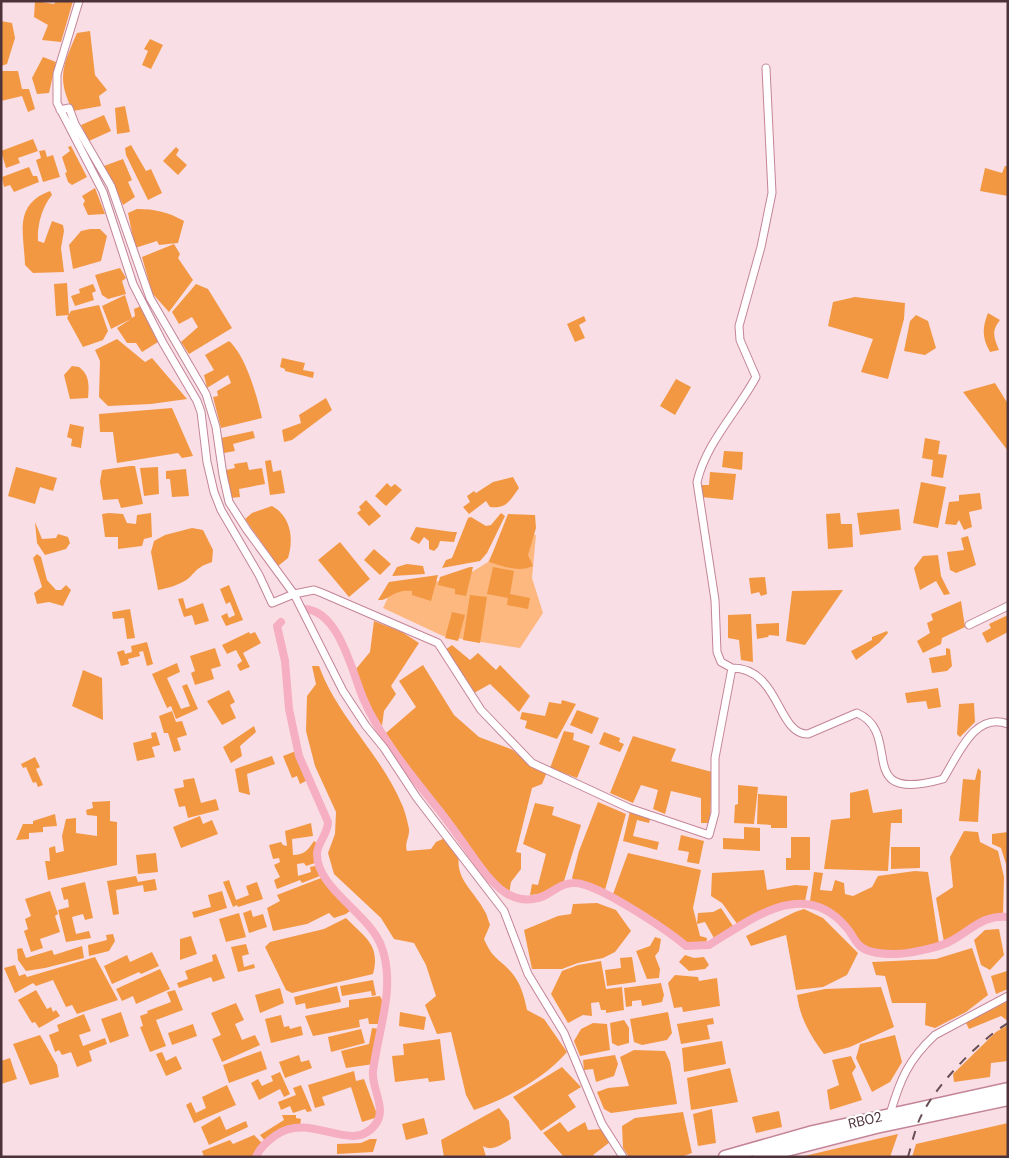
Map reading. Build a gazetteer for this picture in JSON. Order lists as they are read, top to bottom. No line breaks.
{"streets":{"highway":["RB02"]}}
